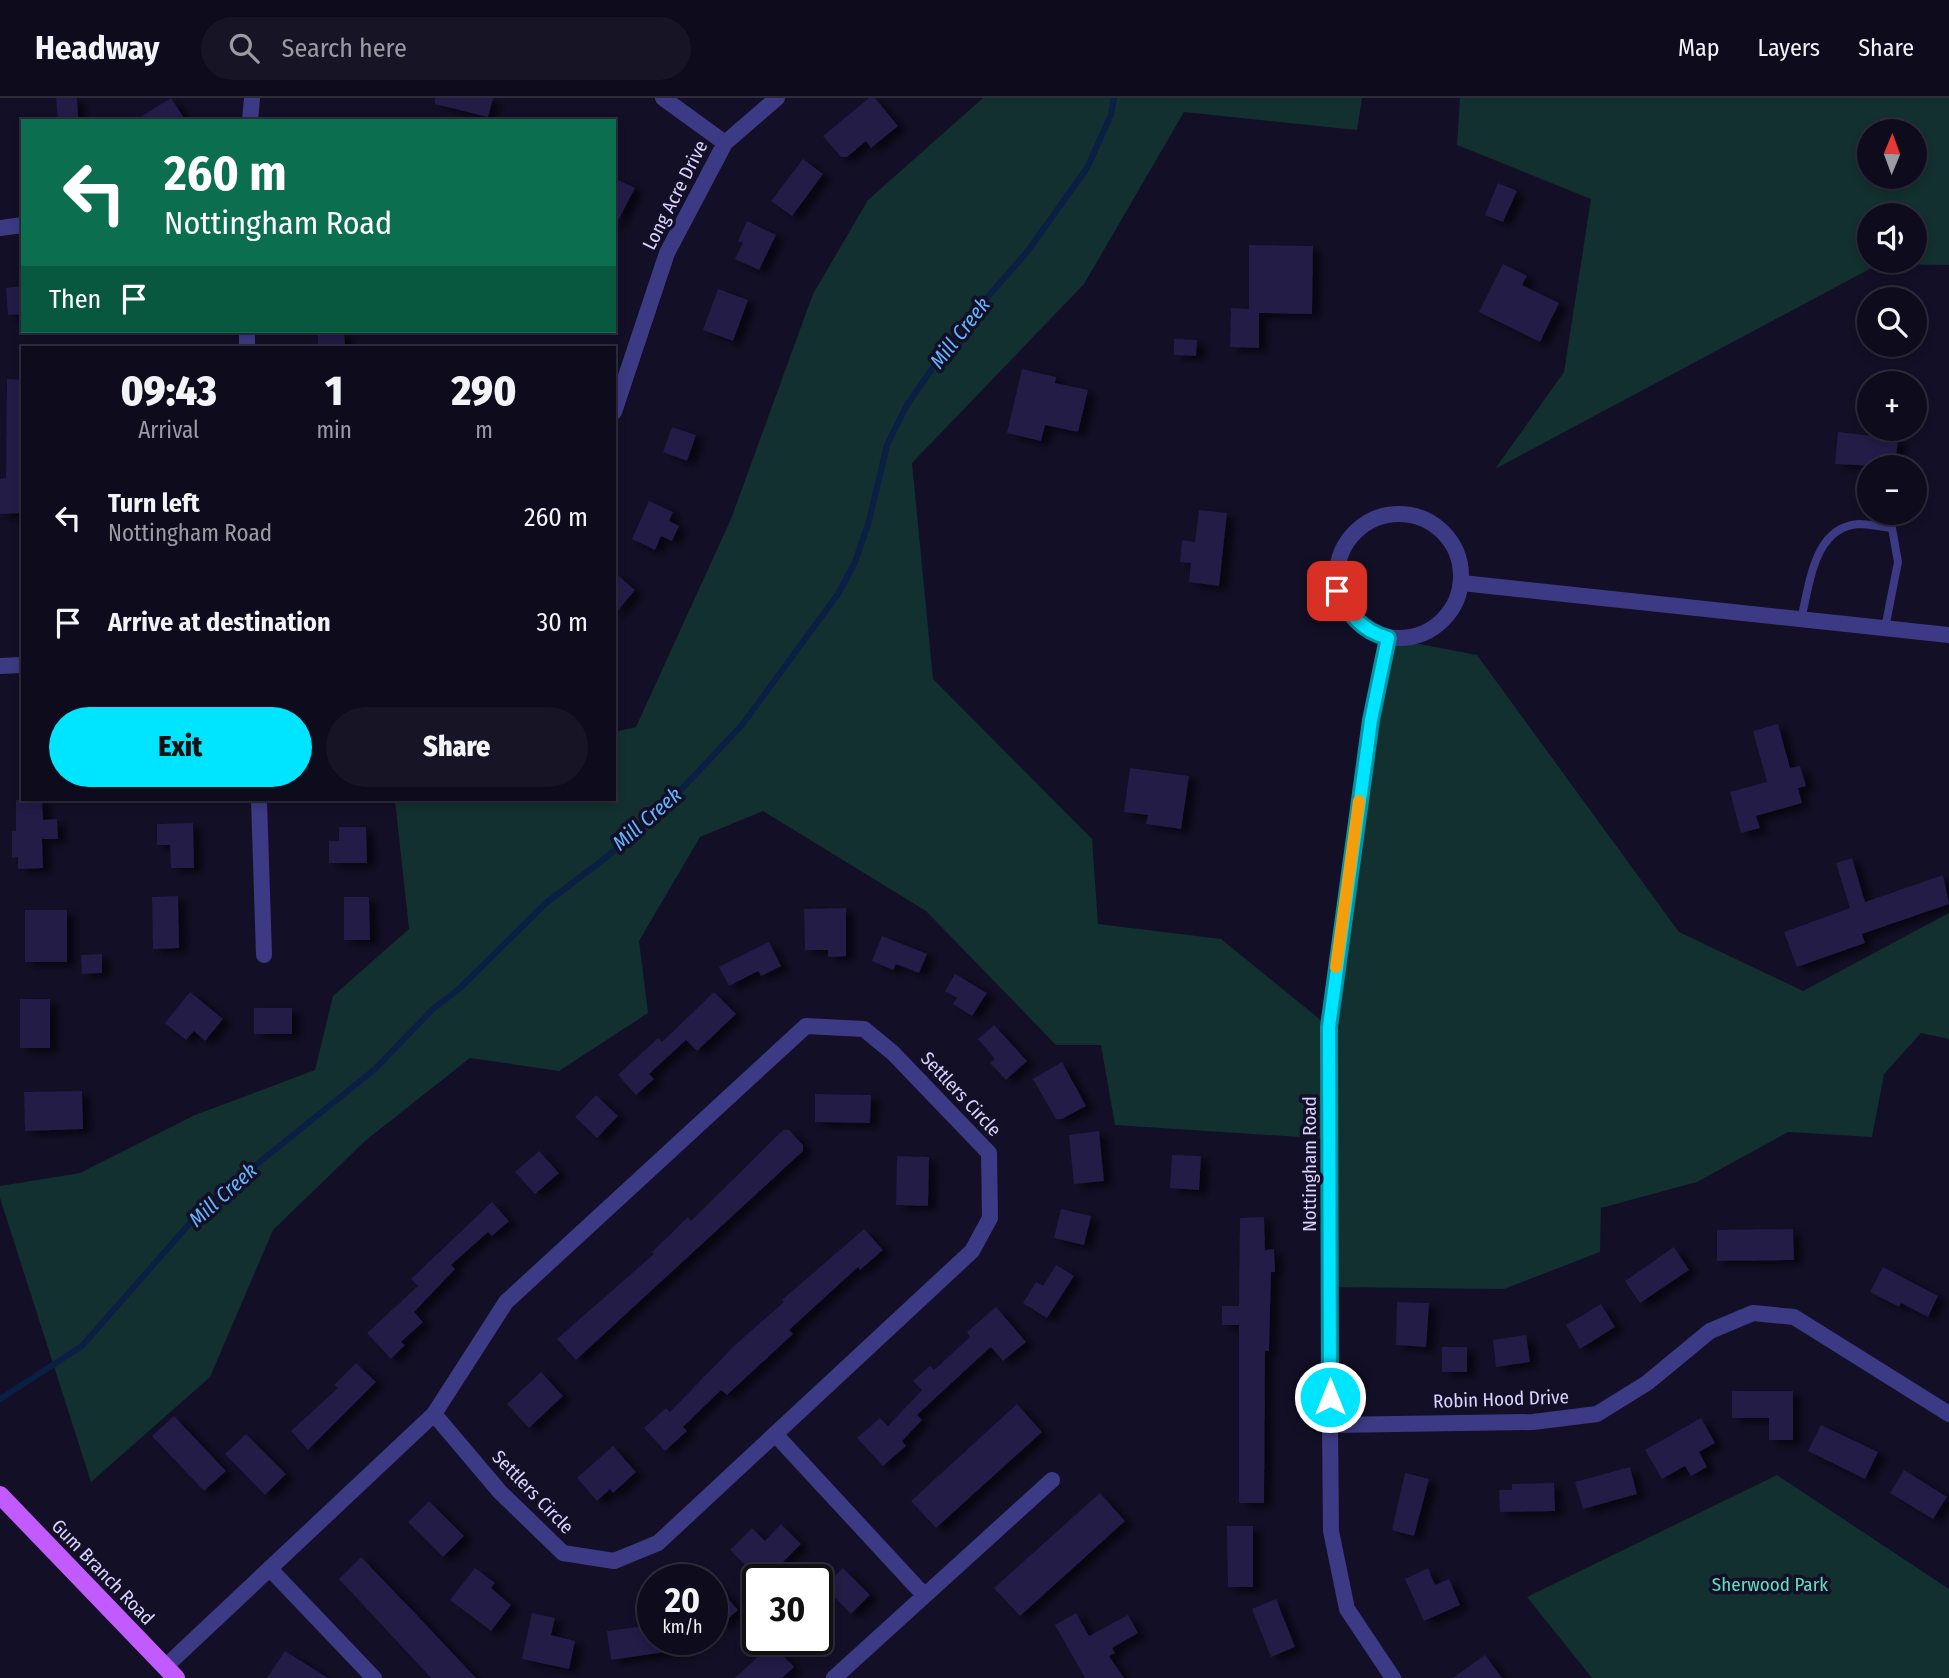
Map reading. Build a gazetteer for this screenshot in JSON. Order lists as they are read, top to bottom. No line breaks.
{"streets":{"main road":["Gum Branch Road"],"street":["Long Acre Drive","Settlers Circle","Nottingham Road","Robin Hood Drive"]},"crossings":[["Settlers Circle","Gum Branch Road"],["Nottingham Road","Robin Hood Drive"]],"water":["Mill Creek"],"parks":["Sherwood Park"],"north":"top","page":{"header":"Headway","search":"Search here","nav":["Map","Layers","Share"],"map_buttons":["+","−"],"turn":["260 m","Nottingham Road"],"then":"Then","eta":["09:43","Arrival","1","min","290","m"],"list":[{"name":"Turn left","note":"Nottingham Road","value":"260 m"},{"name":"Arrive at destination","value":"30 m"}],"buttons":["Exit","Share"],"speed":"20 km/h","limit":"30"}}
